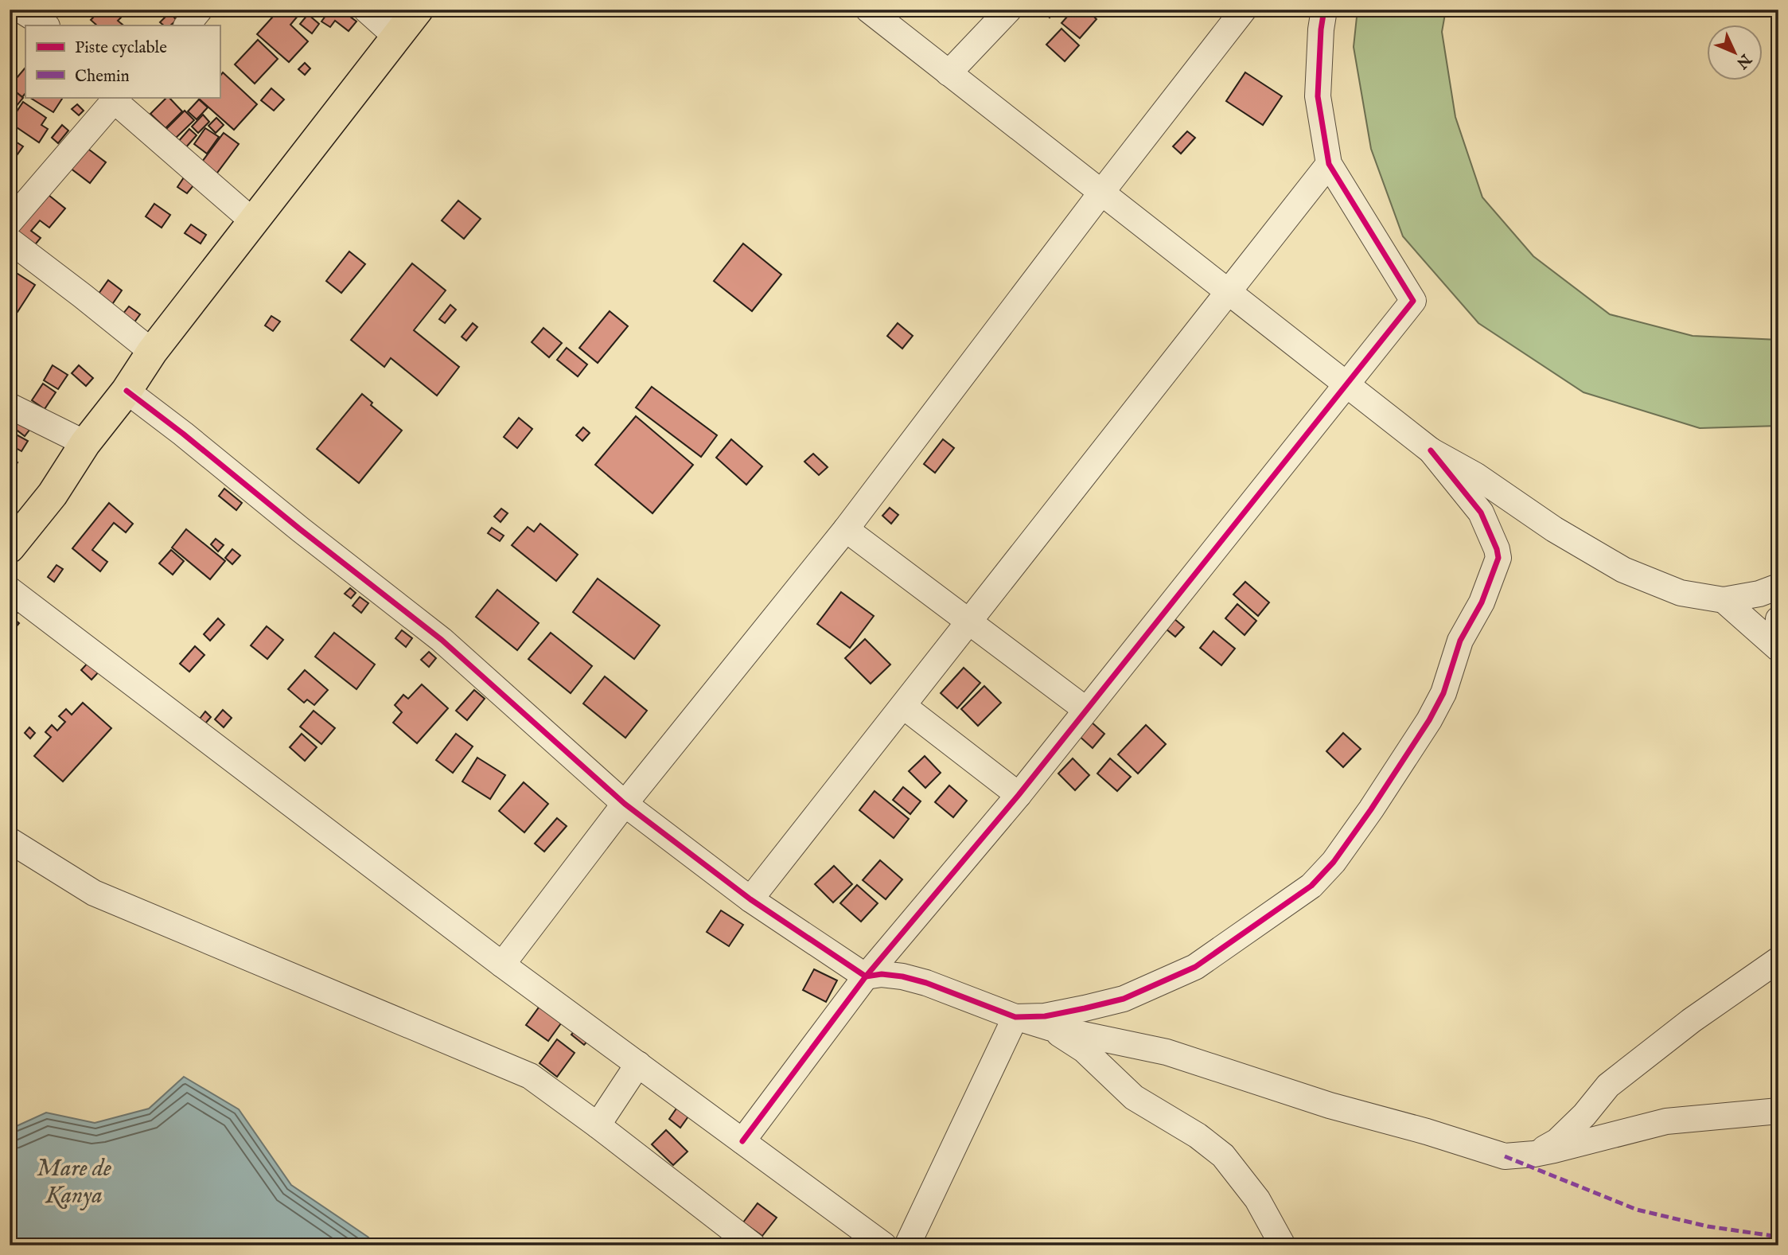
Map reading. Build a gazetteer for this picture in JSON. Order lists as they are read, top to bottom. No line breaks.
{"water":["Mare de Kanya"],"legend":["Piste cyclable","Chemin"],"north":"bottom right"}
